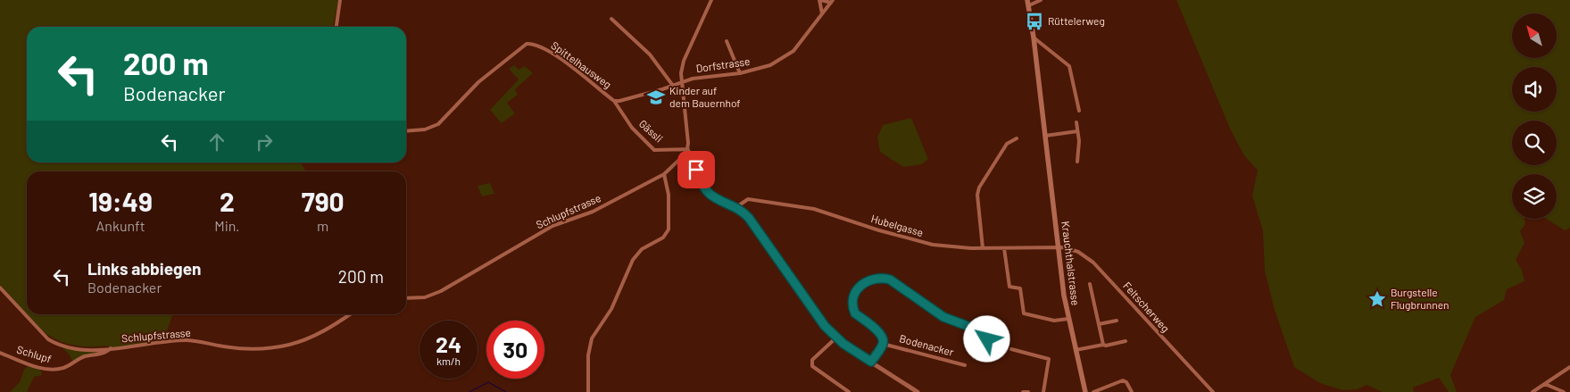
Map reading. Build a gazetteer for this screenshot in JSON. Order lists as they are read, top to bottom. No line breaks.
{"streets":{"main road":["Krauchthalstrasse"],"street":["Spittelhausweg","Dorfstrasse","Gässli","Schlupfstrasse","Hubelgasse","Feltscherweg","Bodenacker","Schlupf"]},"crossings":[["Spittelhausweg","Dorfstrasse"],["Spittelhausweg","Gässli"],["Gässli","Schlupfstrasse"],["Schlupfstrasse","Schlupf"],["Hubelgasse","Krauchthalstrasse"],["Hubelgasse","Feltscherweg"],["Krauchthalstrasse","Feltscherweg"]],"places":{"bus stop":["Rüttelerweg"],"school or university":["Kinder auf dem Bauernhof"],"place":["Burgstelle Flugbrunnen"]},"north":"top left","page":{"turn":["200 m","Bodenacker"],"eta":["19:49","Ankunft","2","Min.","790","m"],"list":[{"name":"Links abbiegen","note":"Bodenacker","value":"200 m"}],"speed":"24 km/h","limit":"30"}}
